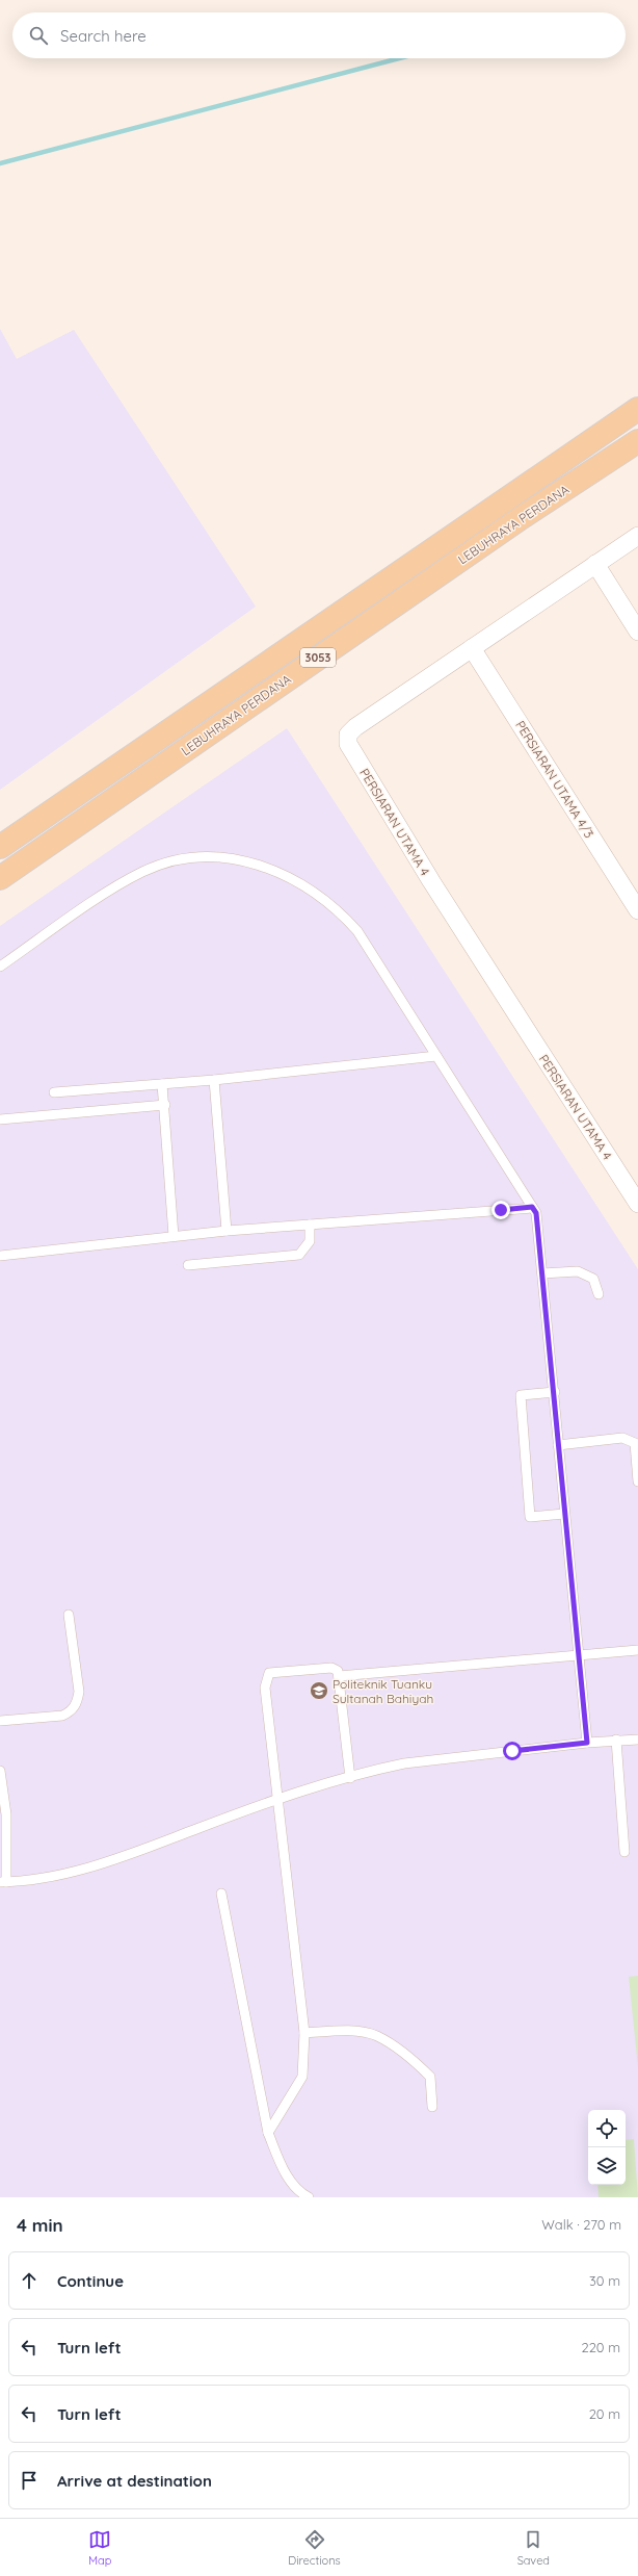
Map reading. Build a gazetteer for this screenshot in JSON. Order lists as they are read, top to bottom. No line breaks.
{"streets":{"main road":["LEBUHRAYA PERDANA","3053"],"street":["PERSIARAN UTAMA 4/3","PERSIARAN UTAMA 4"]},"crossings":[["PERSIARAN UTAMA 4/3","PERSIARAN UTAMA 4"]],"places":{"school or university":["Politeknik Tuanku Sultanah Bahiyah"]},"page":{"search":"Search here","heading":["4 min","Walk · 270 m"],"list":[["Continue","30 m"],["Turn left","220 m"],["Turn left","20 m"],"Arrive at destination"],"nav":["Map","Directions","Saved"]}}
